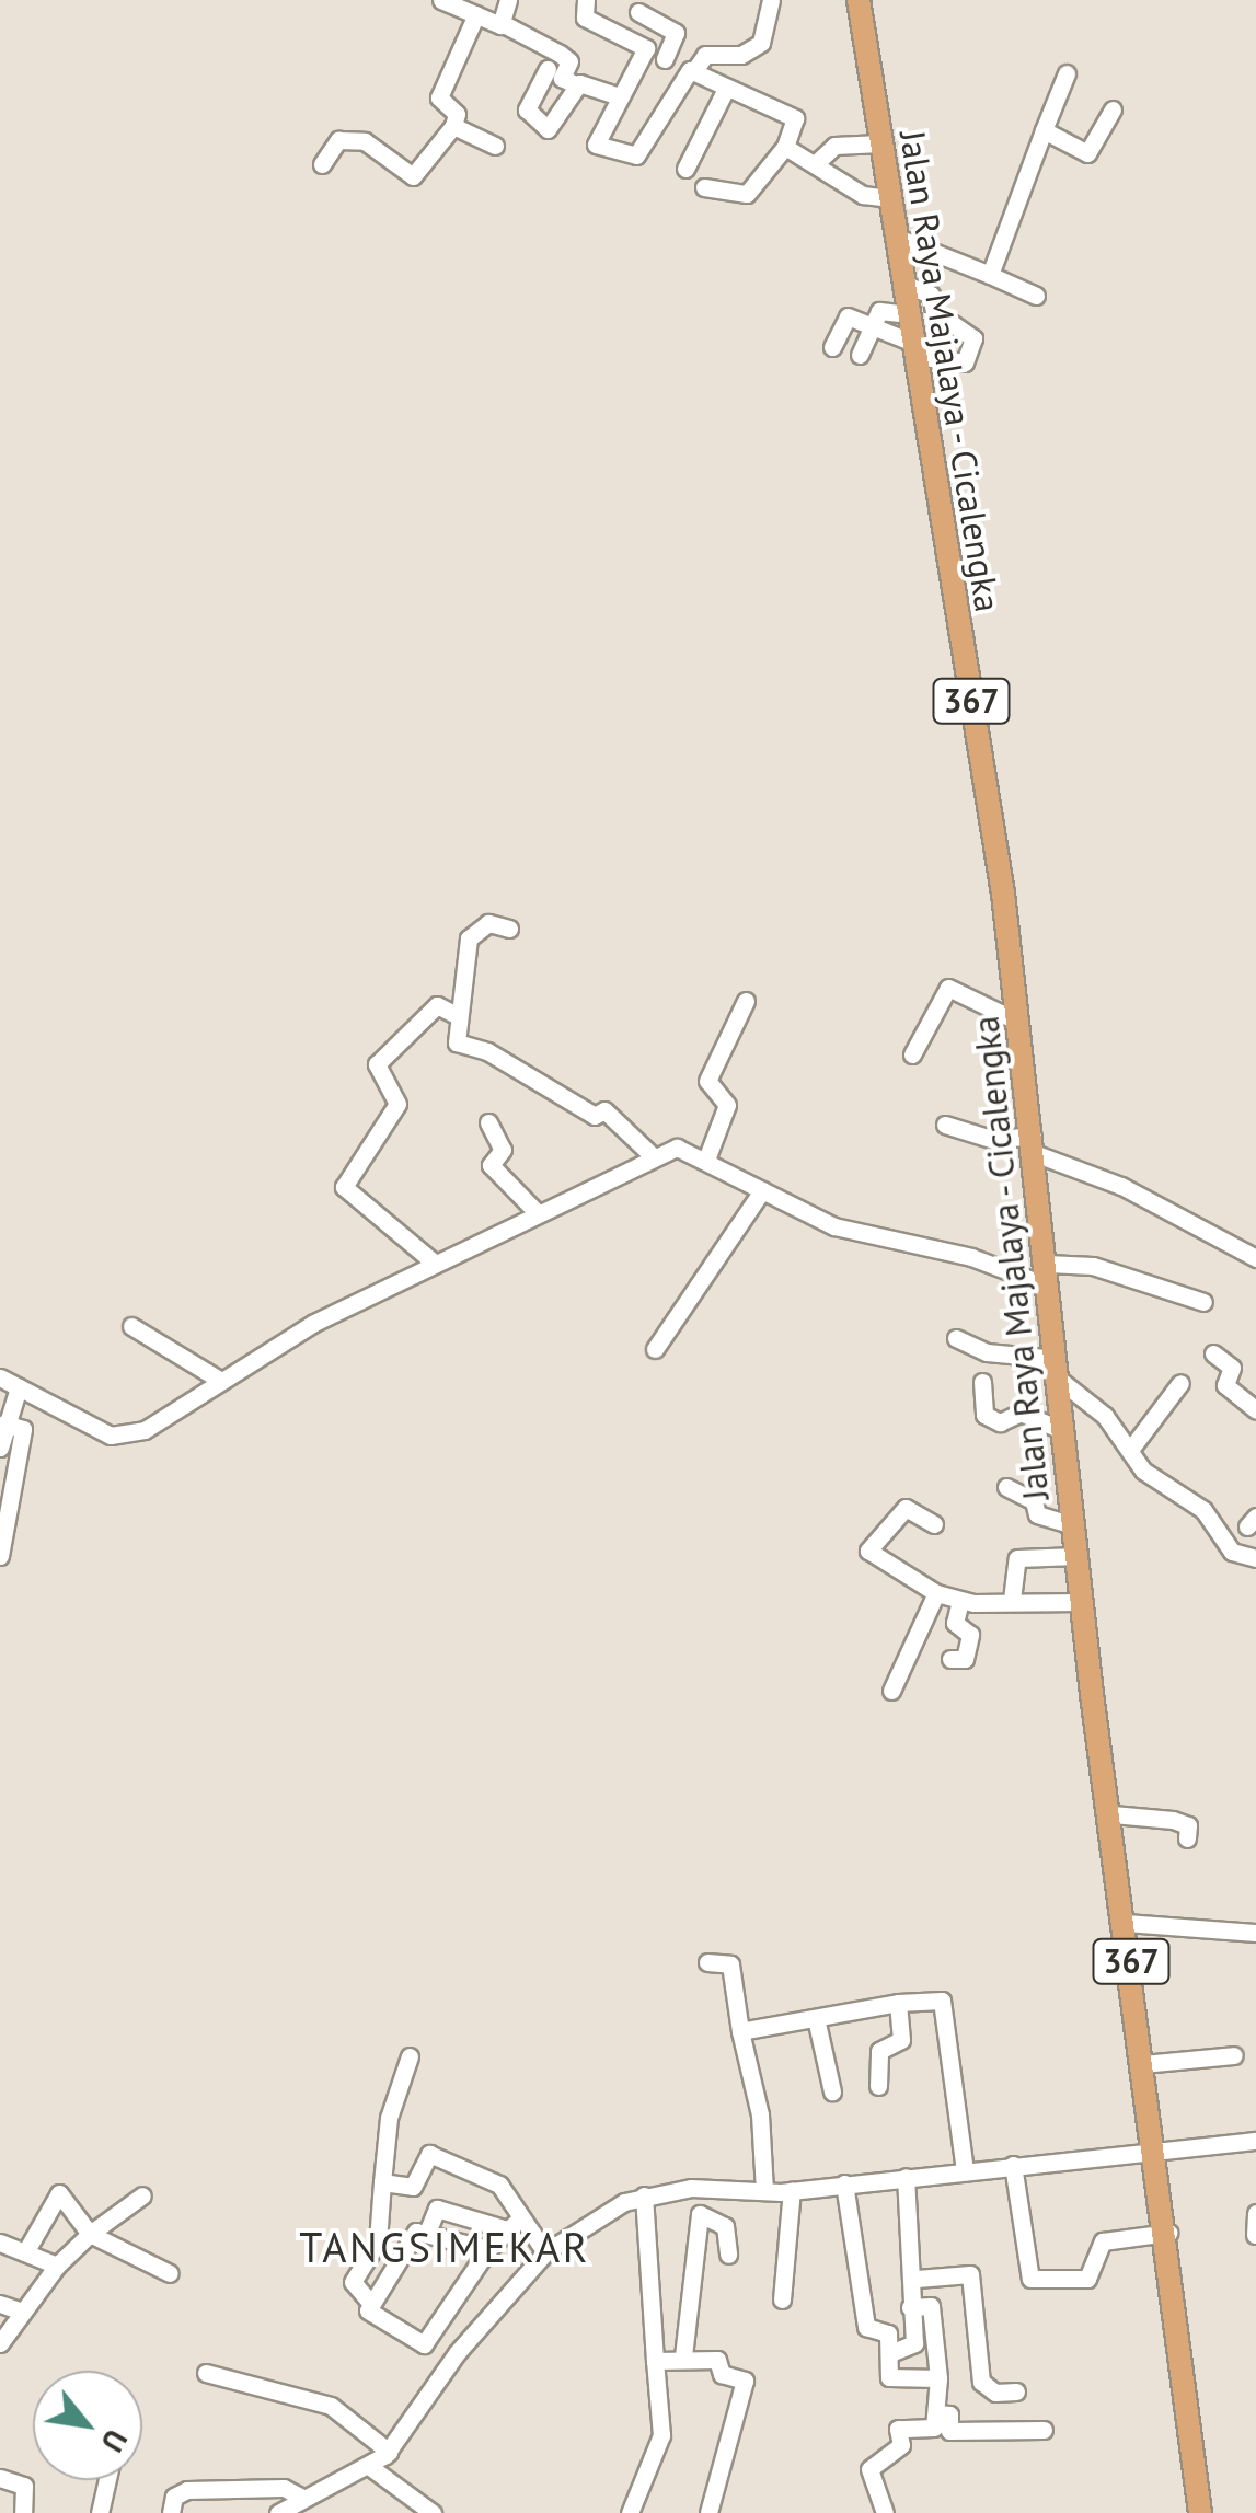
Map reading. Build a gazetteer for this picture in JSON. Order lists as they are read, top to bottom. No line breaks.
{"streets":{"main road":["Jalan Raya Majalaya - Cicalengka","367"]},"districts":["TANGSIMEKAR"],"north":"bottom right"}
